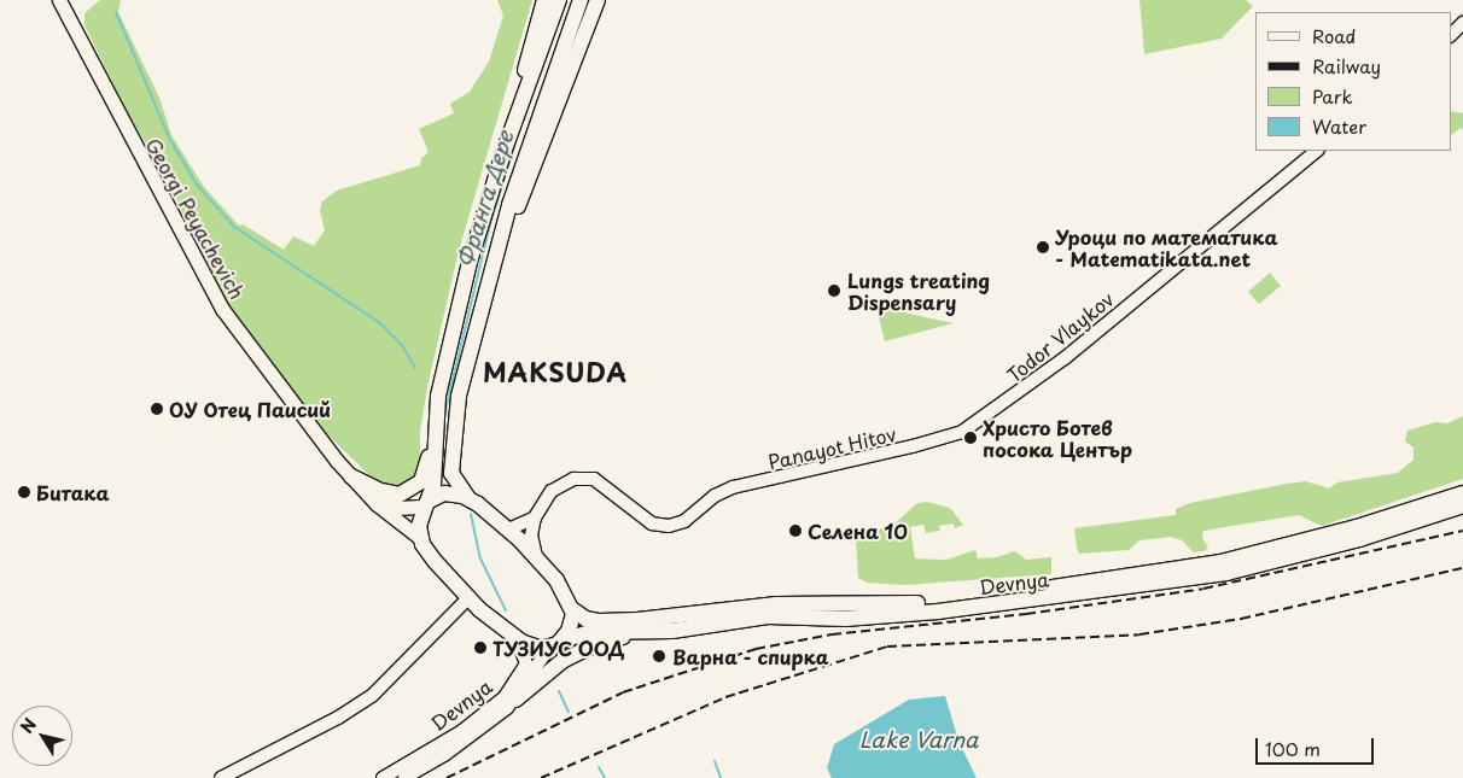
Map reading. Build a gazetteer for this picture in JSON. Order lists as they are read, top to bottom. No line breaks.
{"streets":{"highway":["Devnya"],"main road":["Georgi Peyachevich"],"street":["Todor Vlaykov","Panayot Hitov"]},"crossings":[["Todor Vlaykov","Panayot Hitov"]],"districts":["MAKSUDA"],"water":["Франга Дере","Lake Varna"],"places":["Уроци по математика - Matematikata.net","Lungs treating Dispensary","ОУ Отец Паисий","Христо Ботев посока Център","Битака","Селена 10","ТУЗИУС ООД","Варна - спирка"],"legend":["Road","Railway","Park","Water"],"scale_bar":"100 m","north":"top left"}
